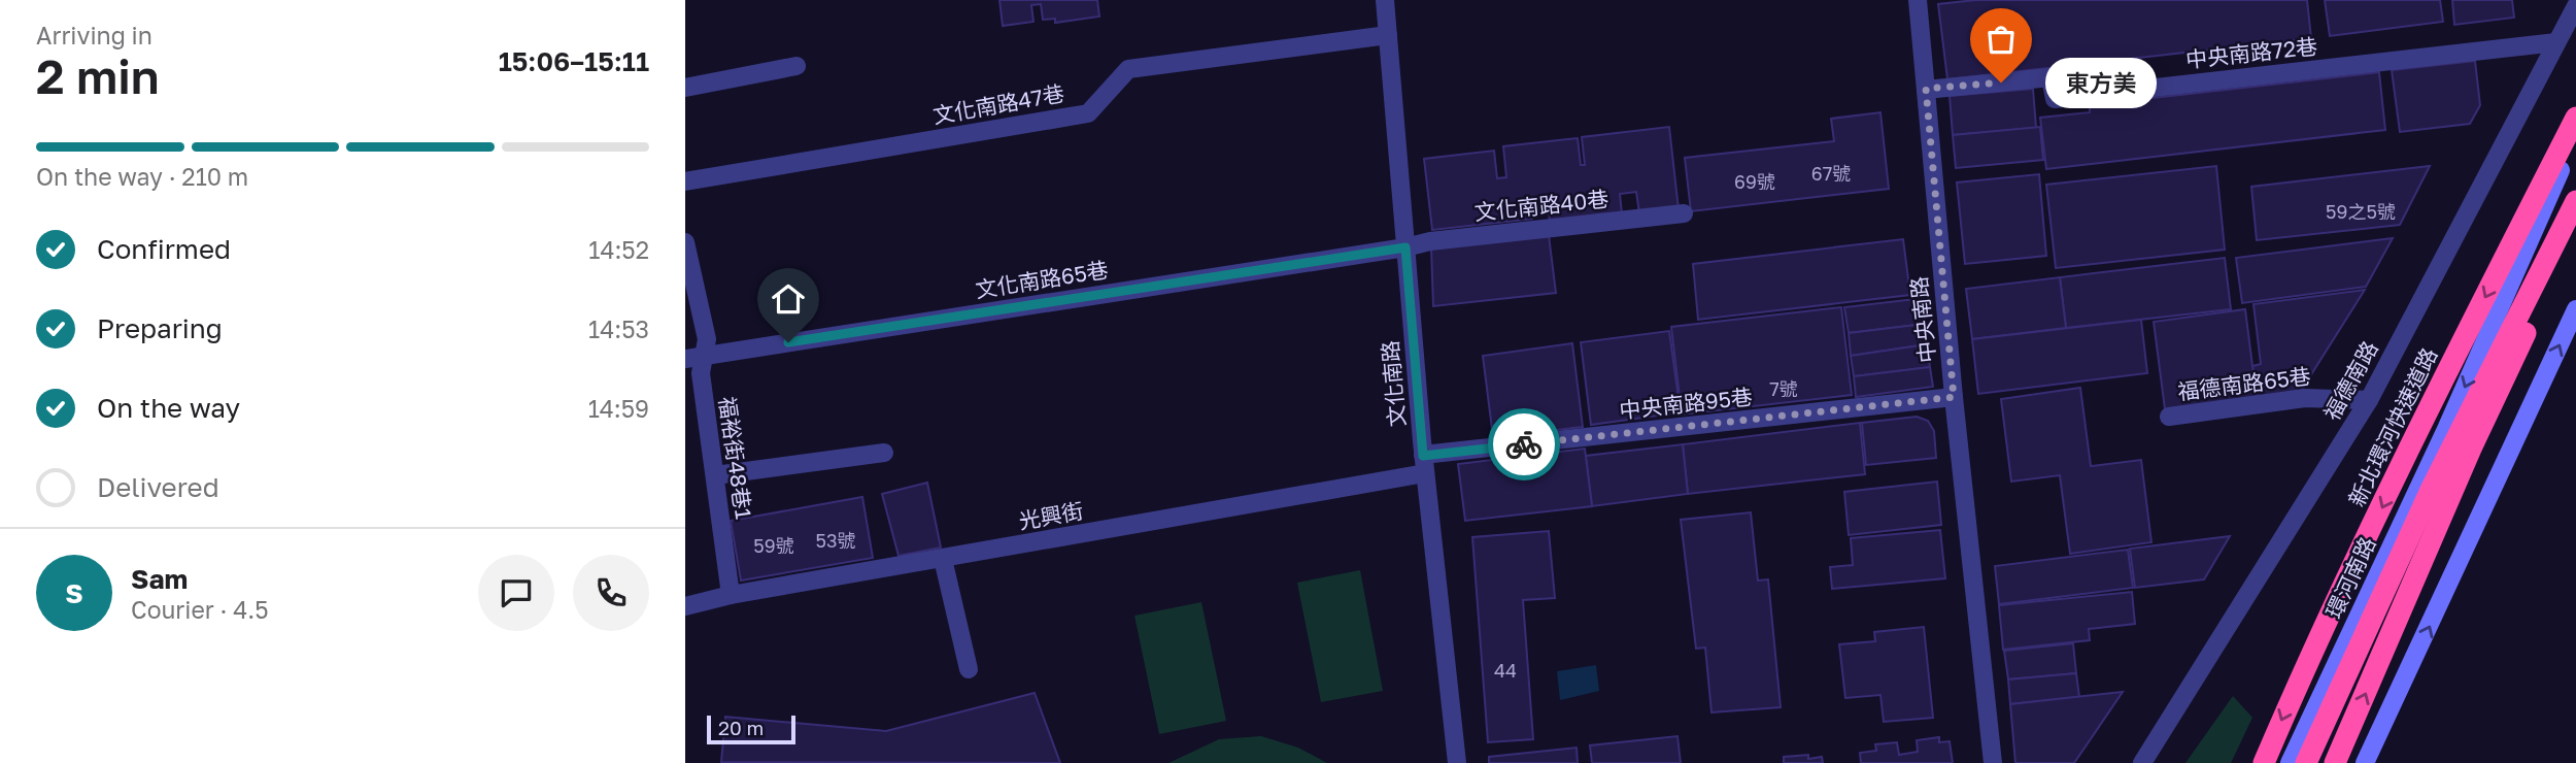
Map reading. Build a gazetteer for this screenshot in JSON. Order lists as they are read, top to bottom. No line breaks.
{"streets":{"highway":["新北環河快速道路"],"street":["中央南路72巷","文化南路47巷","文化南路40巷","文化南路65巷","中央南路","福德南路","文化南路","福德南路65巷","中央南路95巷","福裕街48巷1","光興街","環河南路"]},"crossings":[["中央南路72巷","中央南路"],["中央南路72巷","福德南路"],["文化南路47巷","文化南路"],["文化南路40巷","文化南路65巷"],["文化南路40巷","文化南路"],["文化南路65巷","文化南路"],["文化南路65巷","福裕街48巷1"],["中央南路","中央南路95巷"],["福德南路","福德南路65巷"],["文化南路","中央南路95巷"],["文化南路","光興街"],["中央南路95巷","光興街"],["福裕街48巷1","光興街"]],"places":["東方美"],"house_numbers":["67號","69號","59之5號","7號","53號","59號","44"],"scale_bar":"20 m","page":{"heading":["2 min","Arriving in","15:06–15:11"],"panel":["Sam","Courier · 4.5"],"bubble":"東方美","bar":"On the way · 210 m","list":[["Confirmed","14:52"],["Preparing","14:53"],["On the way","14:59"],"Delivered"],"round":"S","scale":"20 m"}}
